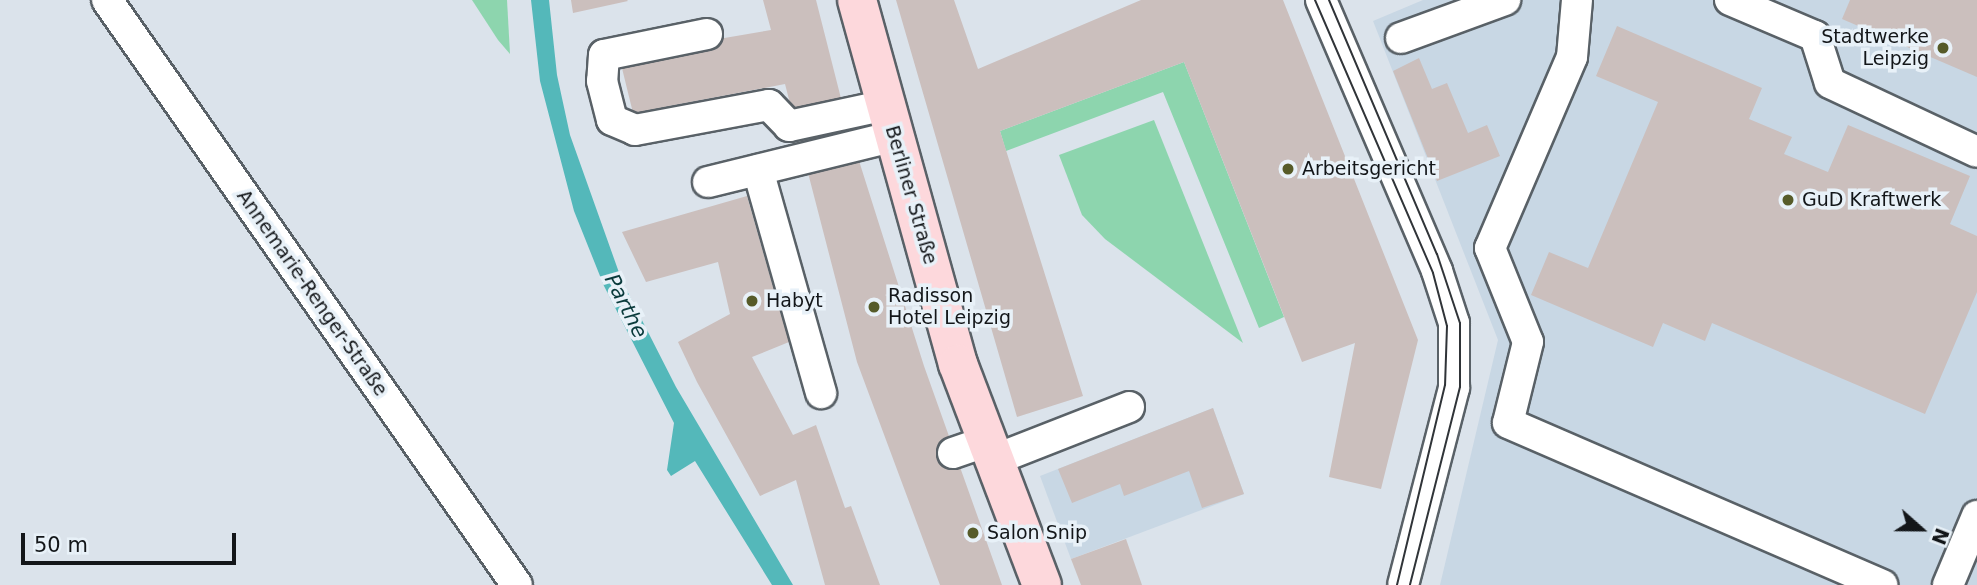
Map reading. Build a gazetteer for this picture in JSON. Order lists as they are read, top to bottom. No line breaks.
{"streets":{"main road":["Berliner Straße"],"street":["Annemarie-Renger-Straße"]},"water":["Parthe"],"places":["Stadtwerke Leipzig","Arbeitsgericht","GuD Kraftwerk","Habyt","Radisson Hotel Leipzig","Salon Snip"],"scale_bar":"50 m","north":"right"}
